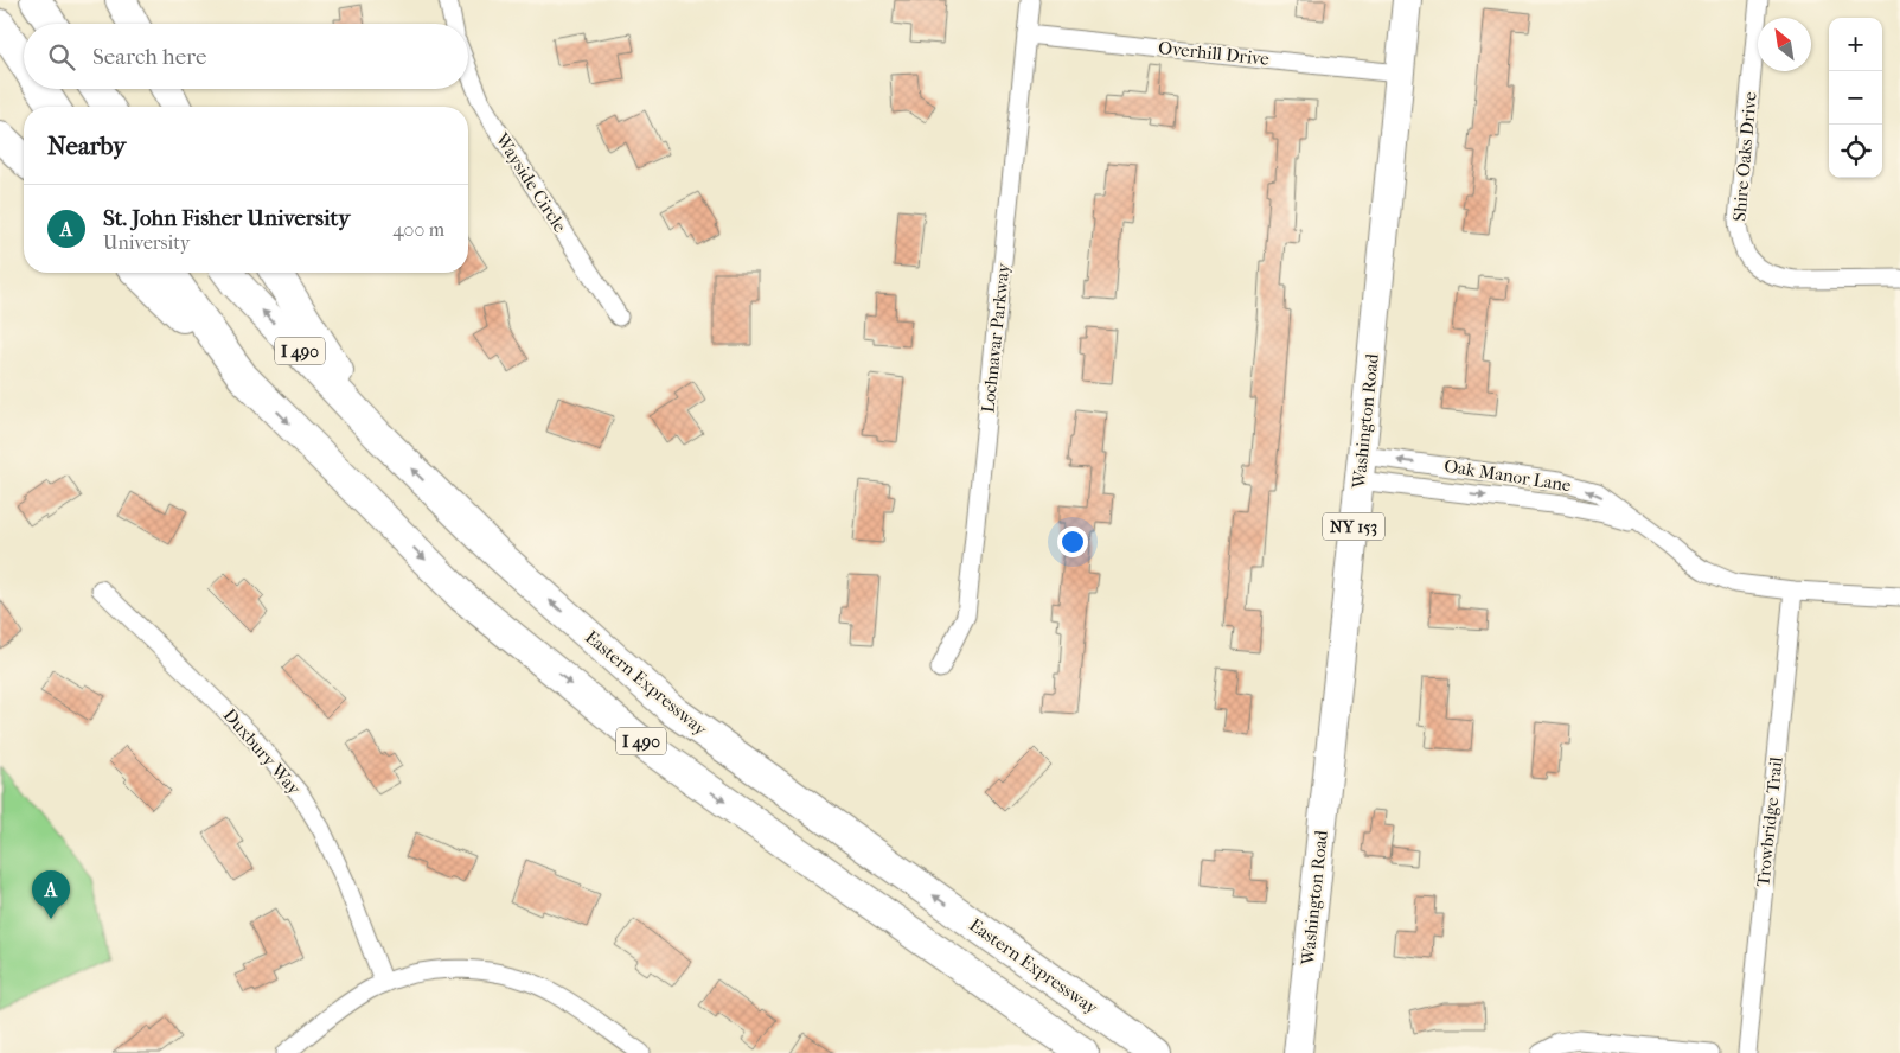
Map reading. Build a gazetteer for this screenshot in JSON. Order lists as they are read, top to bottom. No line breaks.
{"streets":{"highway":["I 490","Eastern Expressway"],"main road":["Washington Road","NY 153"],"street":["Overhill Drive","Shire Oaks Drive","Wayside Circle","Lochnavar Parkway","Oak Manor Lane","Duxbury Way","Trowbridge Trail"]},"crossings":[["Overhill Drive","Lochnavar Parkway"],["Overhill Drive","Washington Road"],["Washington Road","Oak Manor Lane"],["Oak Manor Lane","Trowbridge Trail"]],"north":"top left","page":{"map_buttons":["+","−"],"search":"Search here","heading":"Nearby","list":[{"mark":"A","name":"St. John Fisher University","note":"University","value":"400 m"}],"pins":"A"}}
